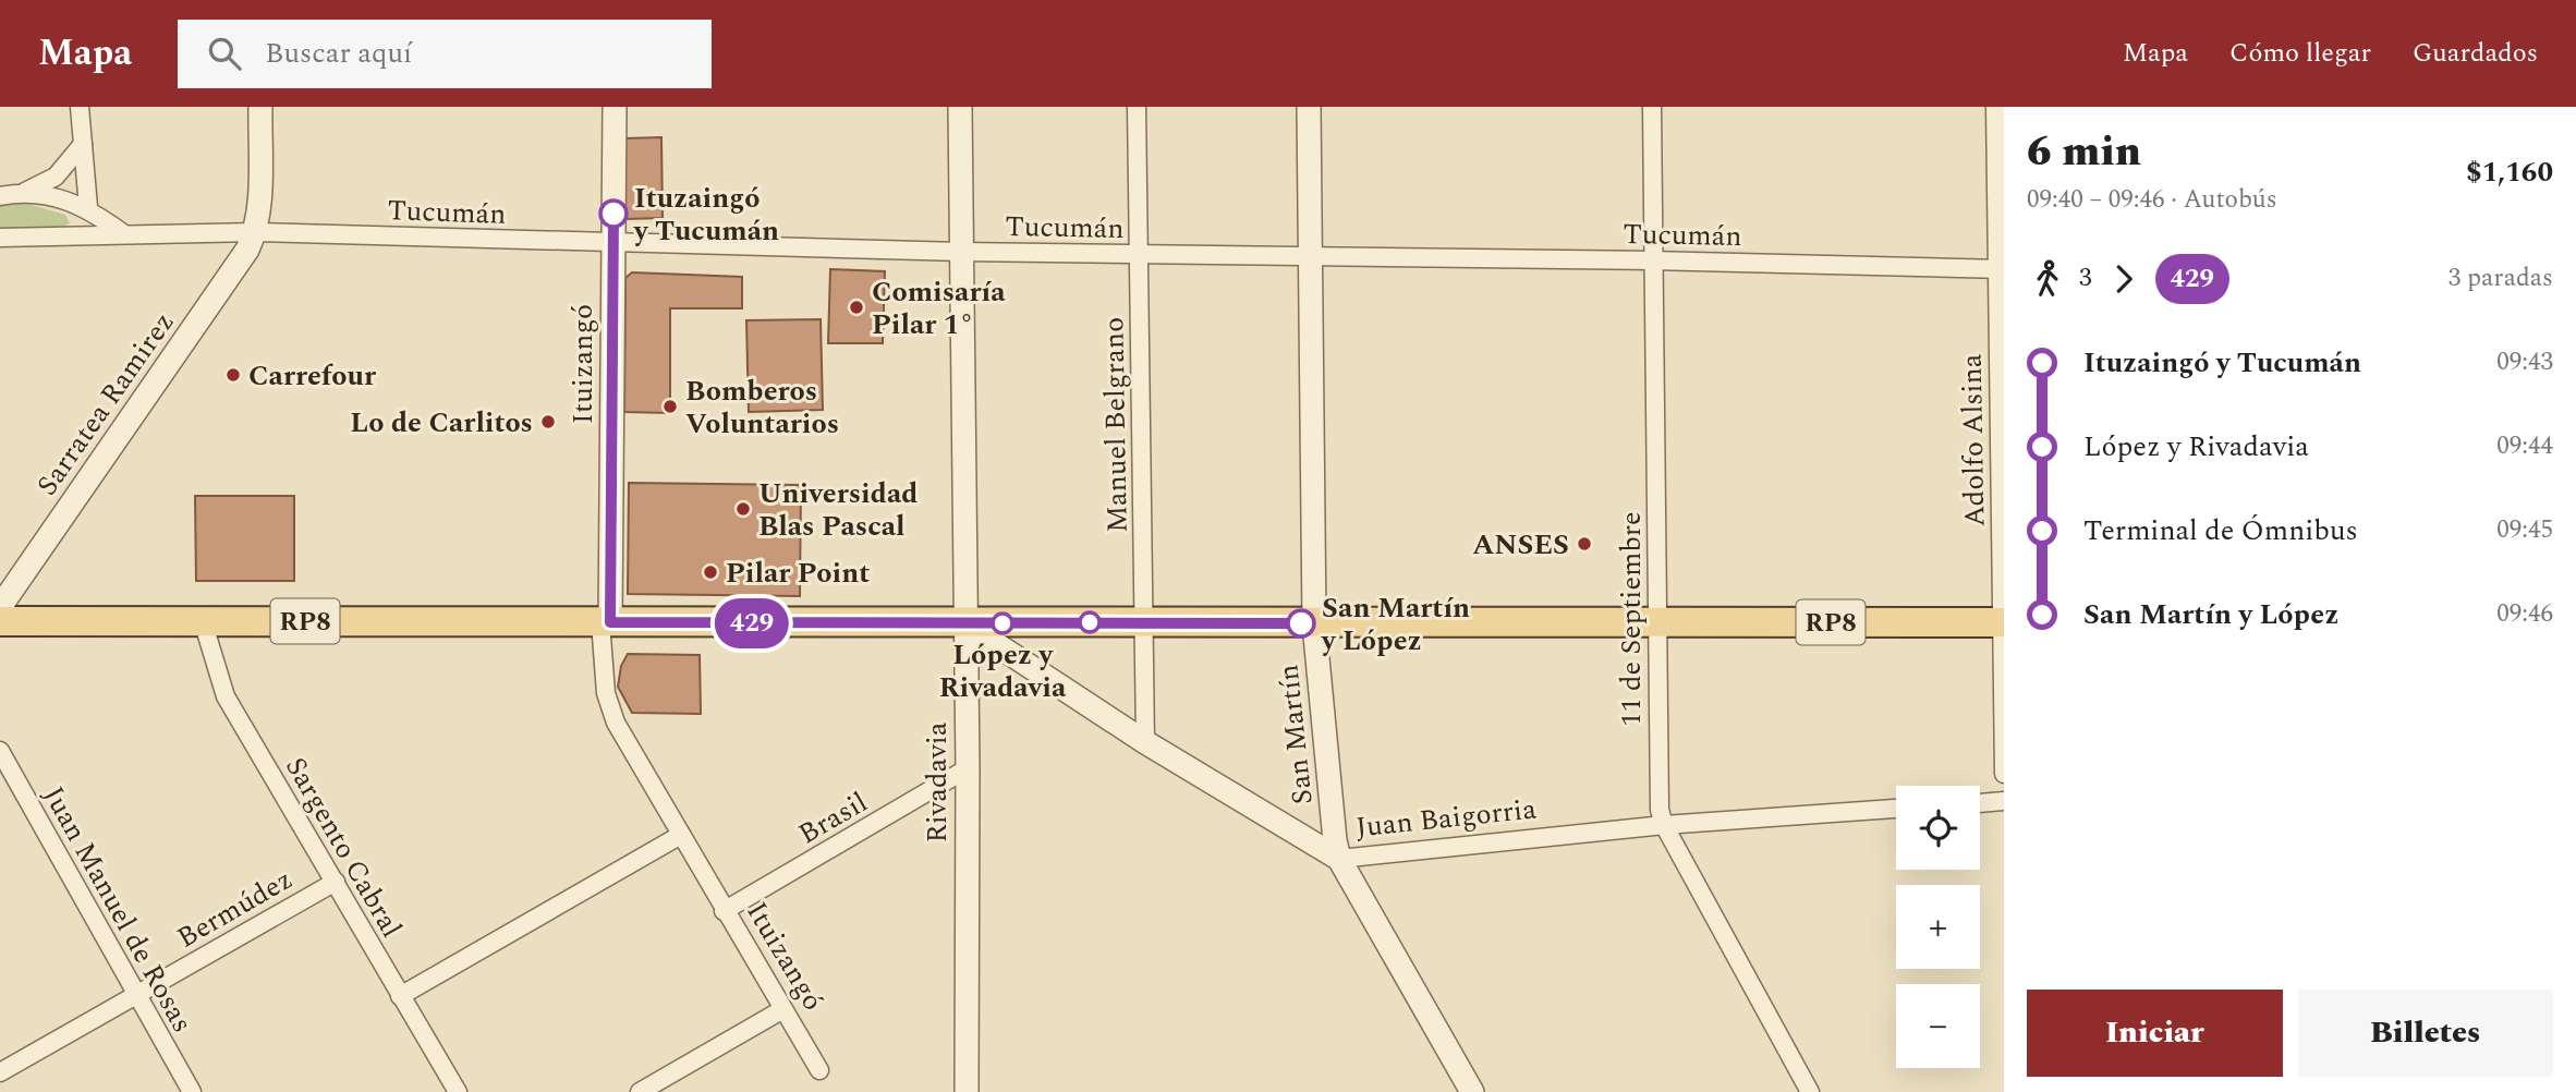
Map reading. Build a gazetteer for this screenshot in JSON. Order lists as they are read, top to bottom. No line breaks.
{"streets":{"main road":["RP8"],"street":["Tucumán","Ituizangó","Sarratea Ramirez","Manuel Belgrano","Adolfo Alsina","11 de Septiembre","San Martín","Rivadavia","Brasil","Juan Baigorria","Sargento Cabral","Bermúdez","Juan Manuel de Rosas"]},"crossings":[["Tucumán","Ituizangó"],["Tucumán","Sarratea Ramirez"],["Tucumán","Manuel Belgrano"],["Tucumán","Adolfo Alsina"],["Tucumán","11 de Septiembre"],["Tucumán","San Martín"],["Tucumán","Rivadavia"],["Ituizangó","RP8"],["Ituizangó","Brasil"],["Manuel Belgrano","RP8"],["Manuel Belgrano","Juan Baigorria"],["Adolfo Alsina","RP8"],["11 de Septiembre","RP8"],["11 de Septiembre","Juan Baigorria"],["RP8","San Martín"],["RP8","Rivadavia"],["RP8","Juan Baigorria"],["RP8","Sargento Cabral"],["San Martín","Juan Baigorria"],["Rivadavia","Brasil"],["Rivadavia","Juan Baigorria"],["Sargento Cabral","Bermúdez"],["Bermúdez","Juan Manuel de Rosas"]],"places":["Ituzaingó y Tucumán","Comisaría Pilar 1°","Carrefour","Bomberos Voluntarios","Lo de Carlitos","Universidad Blas Pascal","ANSES","Pilar Point","López y Rivadavia","San Martín y López"],"lines":["bus line 429"],"page":{"header":"Mapa","search":"Buscar aquí","nav":["Mapa","Cómo llegar","Guardados"],"on_map":"429","heading":["6 min","09:40 – 09:46 · Autobús","$1,160"],"legs":["3","429","3 paradas"],"list":[{"name":"Ituzaingó y Tucumán","value":"09:43"},{"name":"López y Rivadavia","value":"09:44"},{"name":"Terminal de Ómnibus","value":"09:45"},{"name":"San Martín y López","value":"09:46"}],"map_buttons":["+","−"],"buttons":["Iniciar","Billetes"]}}
